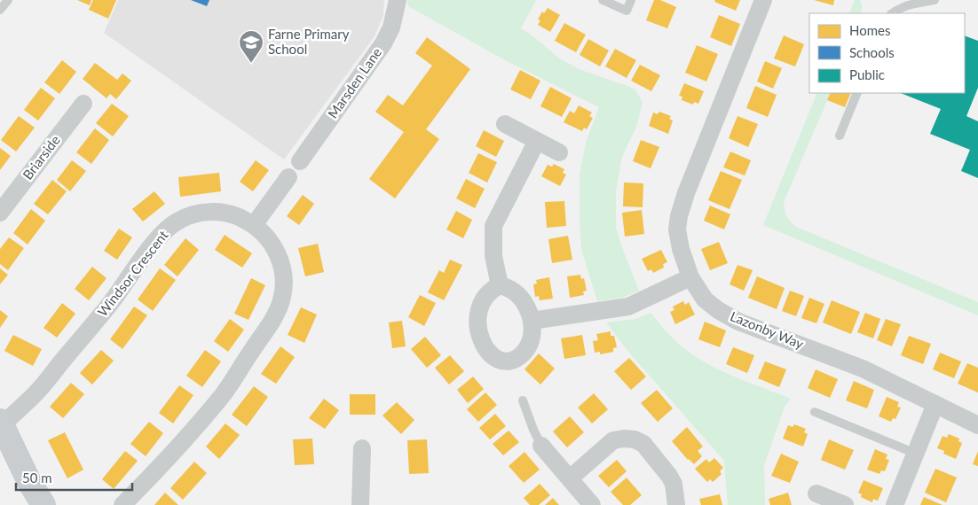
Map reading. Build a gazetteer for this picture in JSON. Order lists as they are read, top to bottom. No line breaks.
{"streets":{"street":["Marsden Lane","Briarside","Windsor Crescent","Lazonby Way"]},"places":{"school or university":["Farne Primary School"]},"legend":["Homes","Schools","Public"],"scale_bar":"50 m"}
